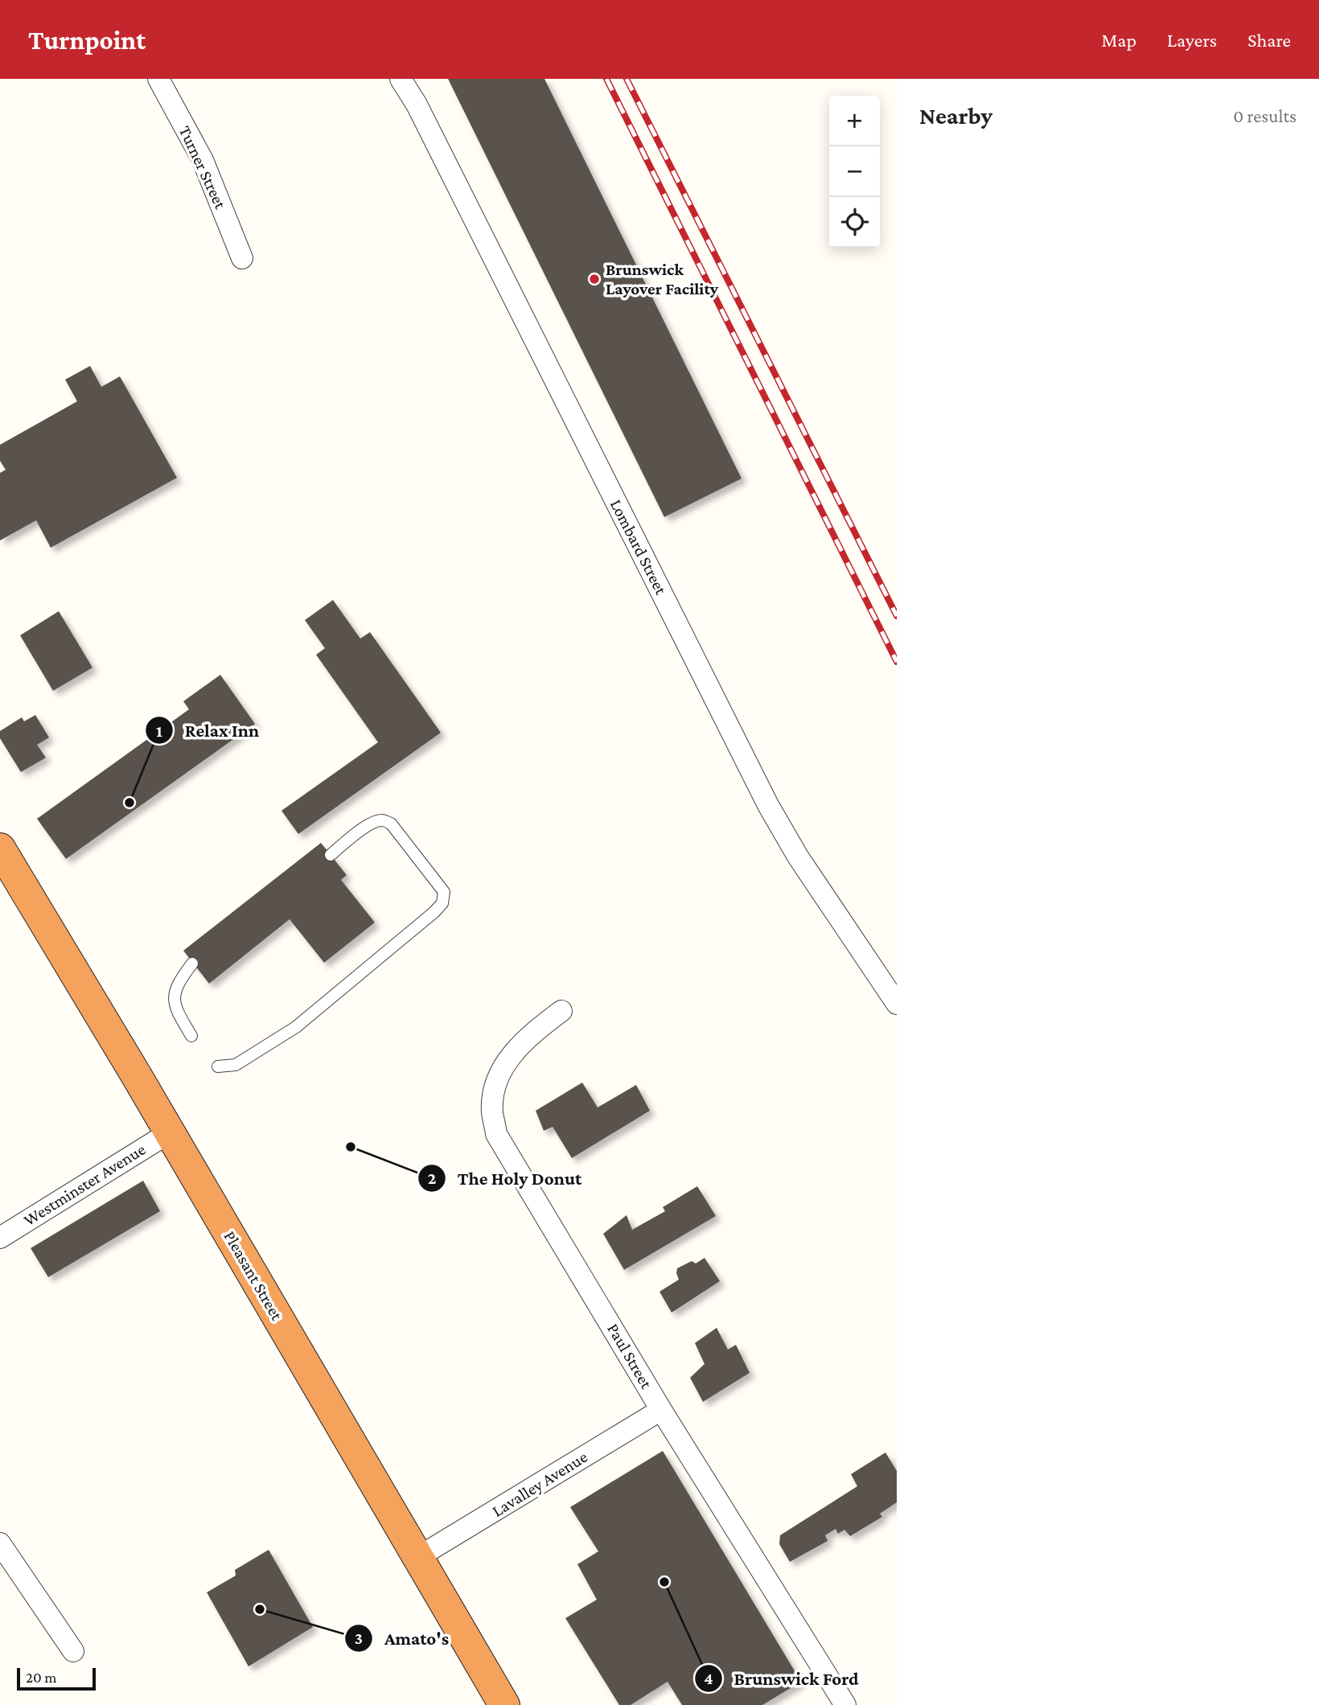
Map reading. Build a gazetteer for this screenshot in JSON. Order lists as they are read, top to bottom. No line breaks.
{"streets":{"highway":["Pleasant Street"],"street":["Turner Street","Lombard Street","Westminster Avenue","Paul Street","Lavalley Avenue"]},"crossings":[["Westminster Avenue","Pleasant Street"],["Pleasant Street","Lavalley Avenue"],["Paul Street","Lavalley Avenue"]],"places":["Brunswick Layover Facility","Relax Inn","The Holy Donut","Brunswick Ford","Amato's"],"scale_bar":"20 m","page":{"header":"Turnpoint","nav":["Map","Layers","Share"],"heading":["Nearby","0 results"],"map_buttons":["+","−"],"scale":"20 m"}}
